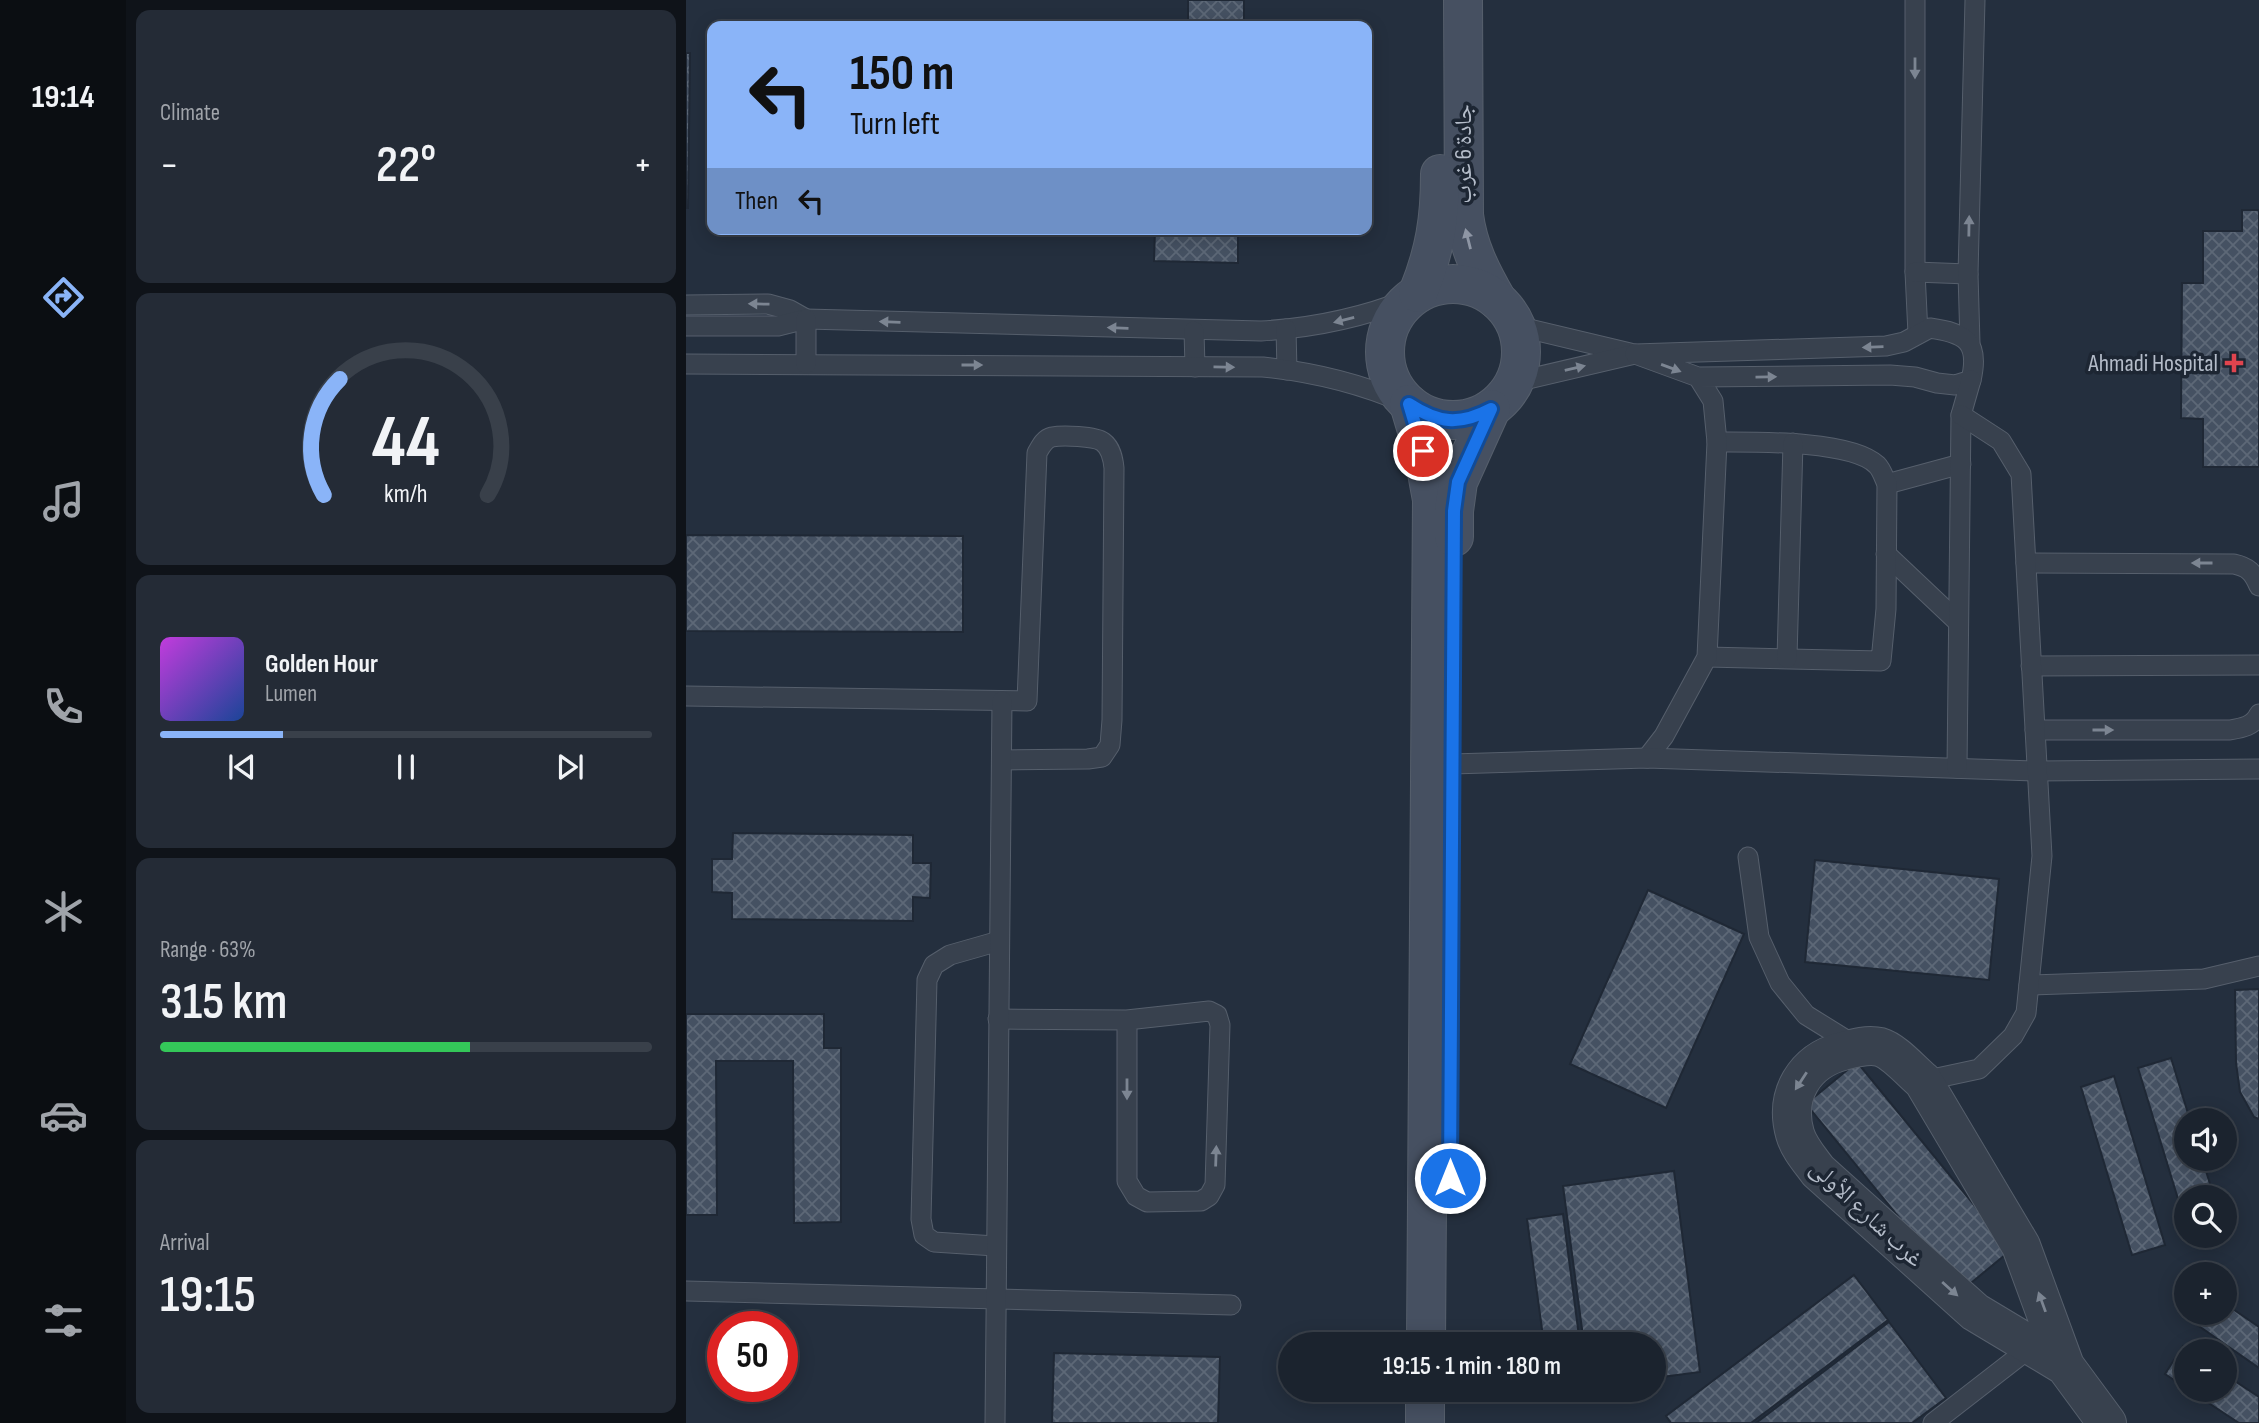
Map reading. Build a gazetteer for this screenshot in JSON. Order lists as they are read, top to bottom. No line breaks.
{"streets":{"main road":["جادة 6 غرب"],"street":["غرب شارع الأولى"]},"places":{"health":["Ahmadi Hospital"]},"page":{"tabs":"19:14","tile":["Climate",["Range · 63%","315 km"],["Arrival","19:15"]],"turn":["150 m","Turn left"],"heat":["−","22°","+"],"then":"Then","song":["Golden Hour","Lumen"],"map_buttons":["+","−"],"limit":"50","trip":"19:15 · 1 min · 180 m","gauge":["44","km/h"]}}
